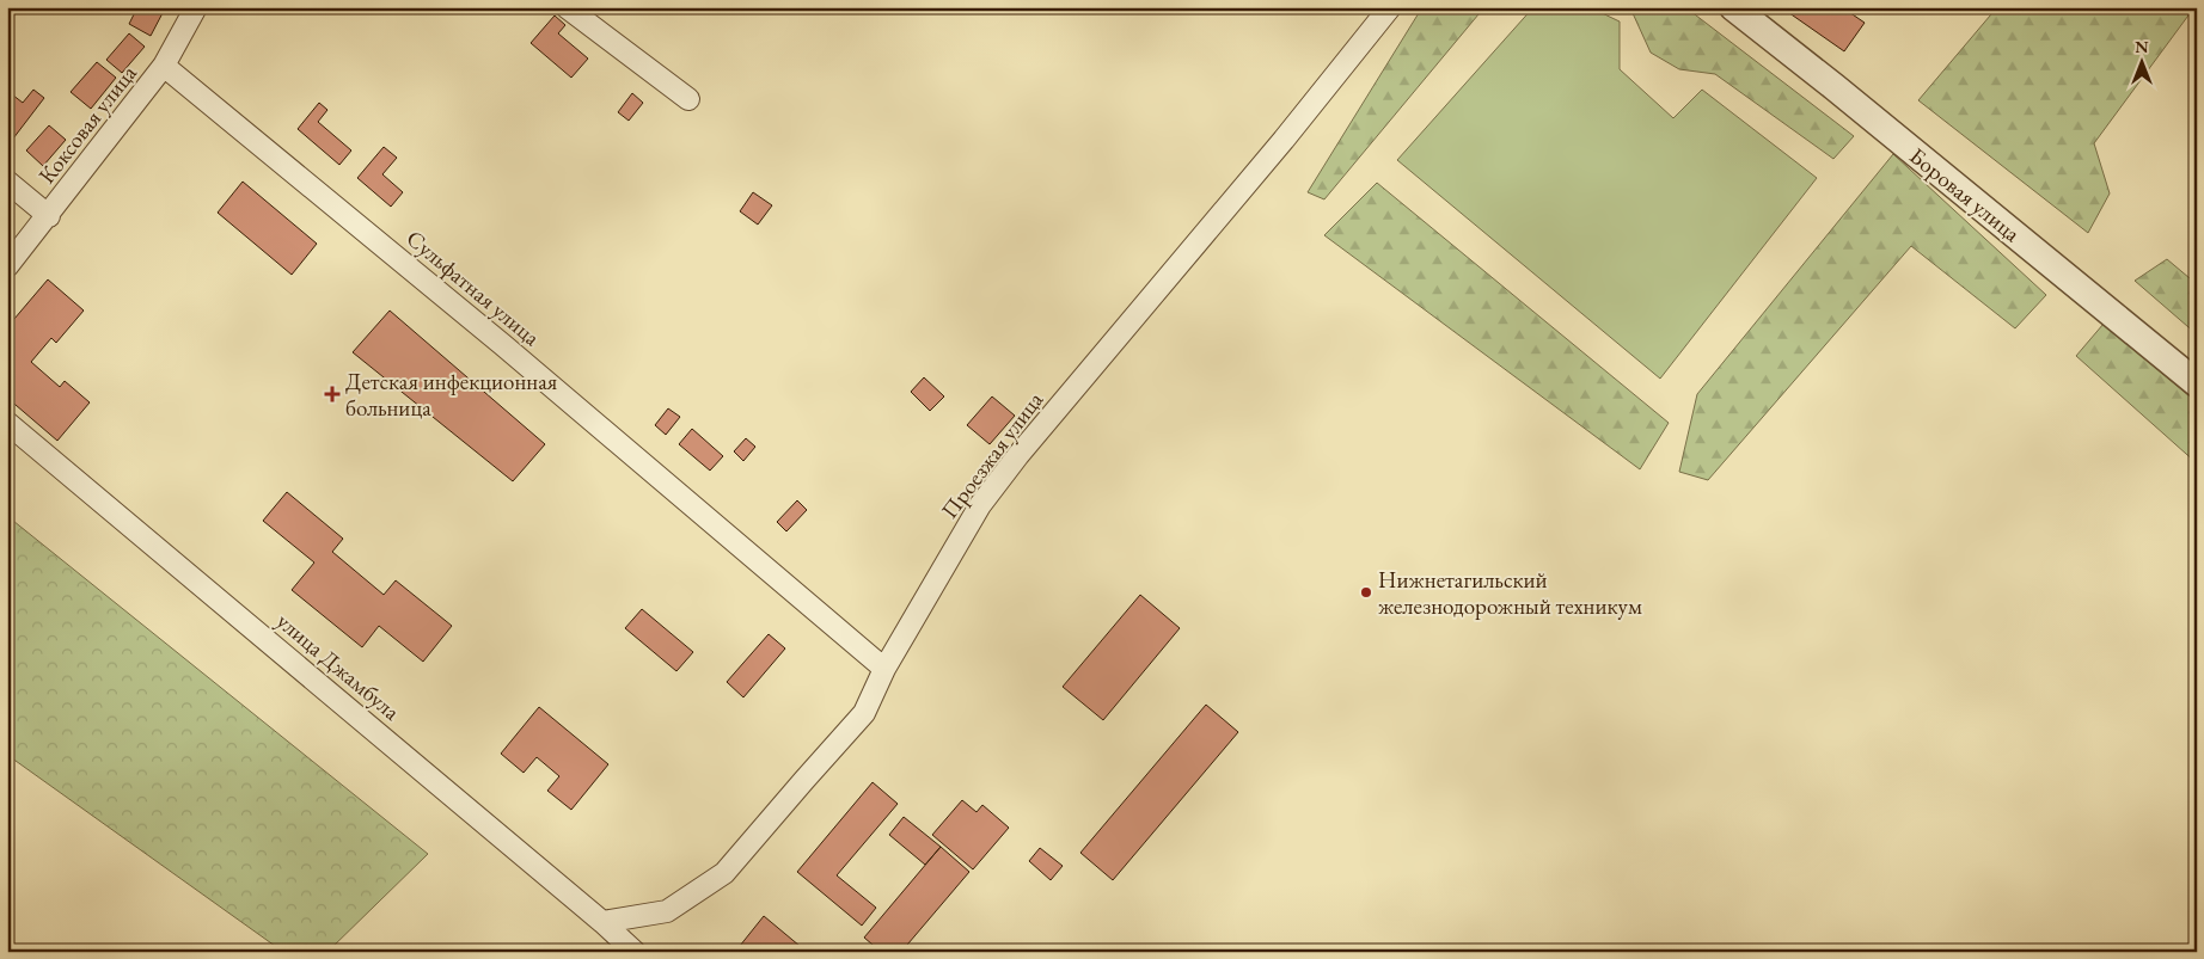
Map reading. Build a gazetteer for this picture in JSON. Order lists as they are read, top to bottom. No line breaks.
{"streets":{"street":["Коксовая улица","Боровая улица","Сульфатная улица","Проезжая улица","улица Джамбула"]},"crossings":[["Коксовая улица","Сульфатная улица"],["Сульфатная улица","Проезжая улица"],["Проезжая улица","улица Джамбула"]],"places":{"health":["Детская инфекционная больница"],"other":["Нижнетагильский железнодорожный техникум"]},"north":"top"}
